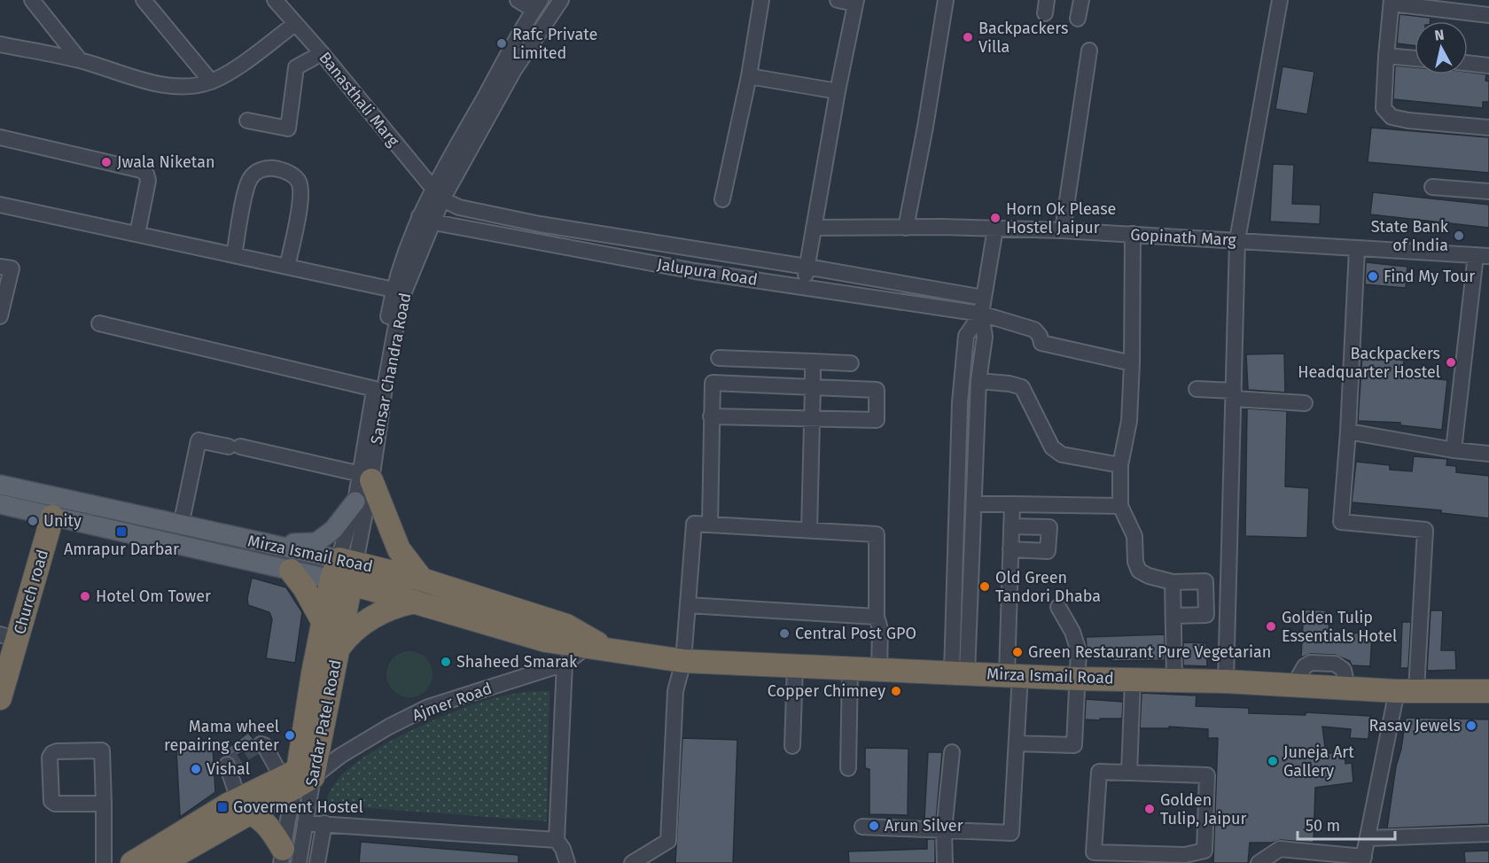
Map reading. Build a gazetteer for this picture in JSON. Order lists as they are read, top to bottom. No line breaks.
{"streets":{"highway":["Mirza Ismail Road","Church road","Sardar Patel Road"],"street":["Banasthali Marg","Gopinath Marg","Jalupura Road","Sansar Chandra Road","Ajmer Road"]},"crossings":[["Banasthali Marg","Jalupura Road"],["Banasthali Marg","Sansar Chandra Road"],["Jalupura Road","Sansar Chandra Road"],["Sansar Chandra Road","Mirza Ismail Road"],["Sansar Chandra Road","Sardar Patel Road"],["Mirza Ismail Road","Church road"],["Mirza Ismail Road","Ajmer Road"],["Mirza Ismail Road","Sardar Patel Road"],["Ajmer Road","Sardar Patel Road"]],"places":{"other":["Backpackers Villa","Rafc Private Limited","Jwala Niketan","Horn Ok Please Hostel Jaipur","State Bank of India","Find My Tour","Backpackers Headquarter Hostel","Unity","Old Green Tandori Dhaba","Hotel Om Tower","Golden Tulip Essentials Hotel","Central Post GPO","Green Restaurant Pure Vegetarian","Shaheed Smarak","Copper Chimney","Rasav Jewels","Mama wheel repairing center","Juneja Art Gallery","Vishal","Golden Tulip, Jaipur","Arun Silver"],"transit":["Amrapur Darbar","Goverment Hostel"]},"scale_bar":"50 m","north":"top"}
